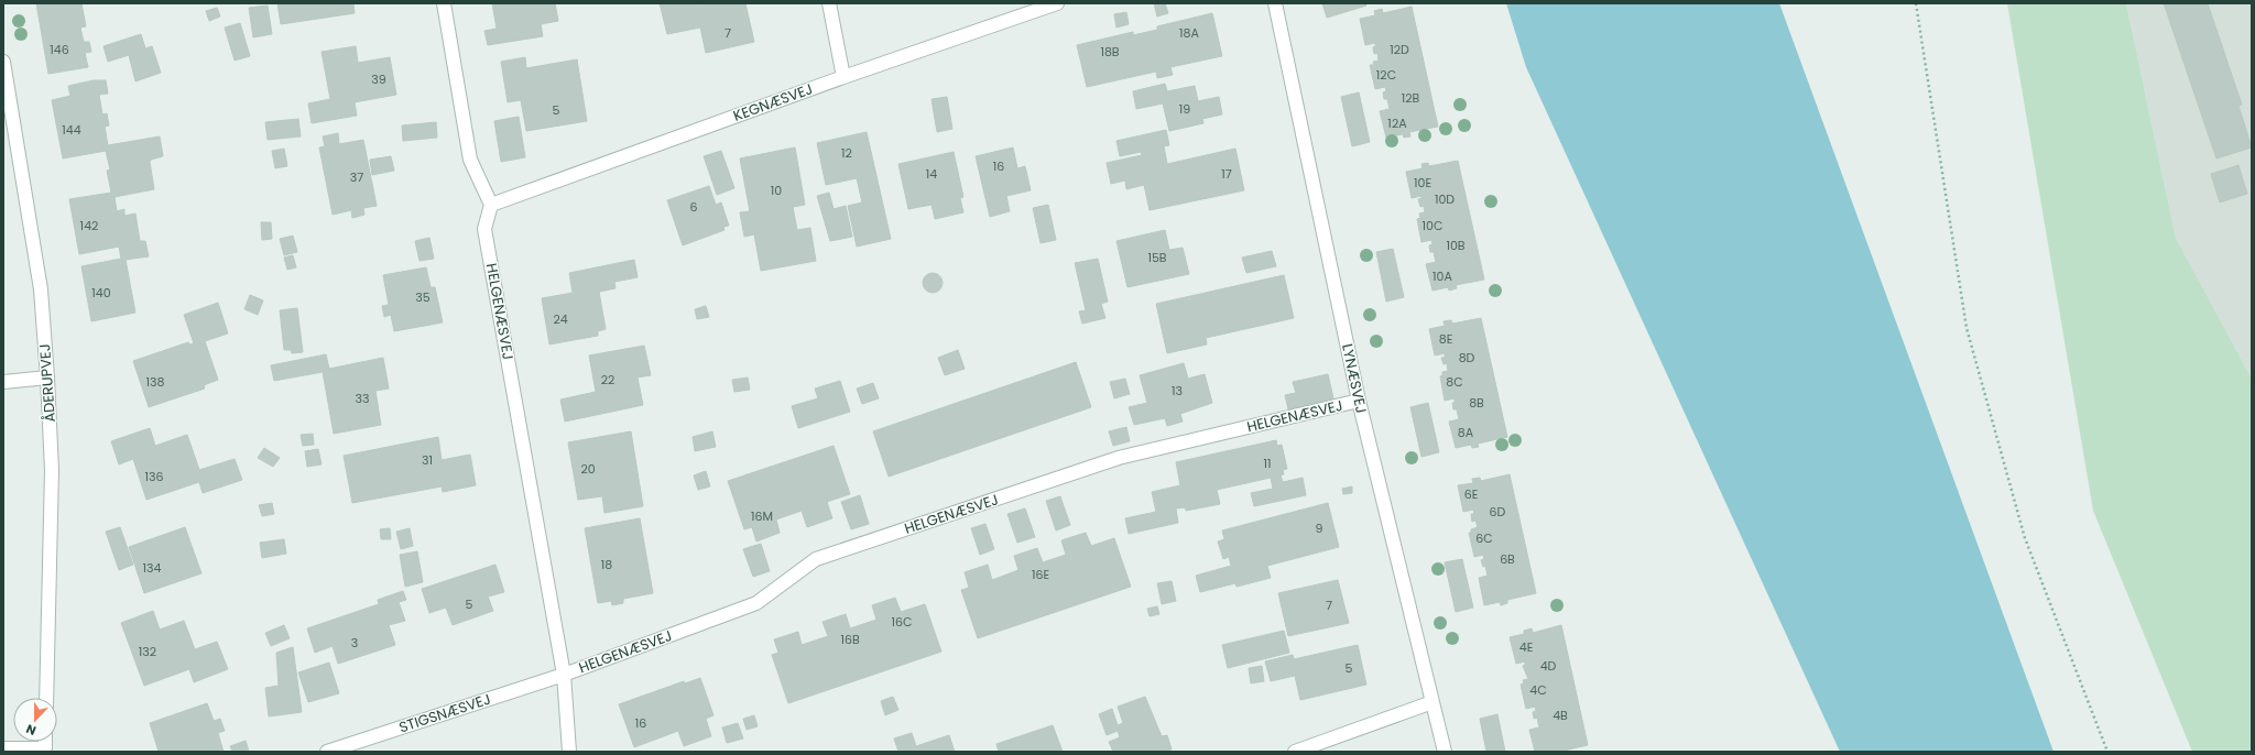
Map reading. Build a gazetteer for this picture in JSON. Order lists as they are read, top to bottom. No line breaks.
{"streets":{"street":["KEGNÆSVEJ","HELGENÆSVEJ","LYNÆSVEJ","ÅDERUPVEJ","STIGSNÆSVEJ"]},"crossings":[["KEGNÆSVEJ","HELGENÆSVEJ"],["HELGENÆSVEJ","LYNÆSVEJ"],["HELGENÆSVEJ","STIGSNÆSVEJ"]],"house_numbers":["7","18A","146","12D","18B","12C","39","12B","19","5","12A","144","12","16","14","17","37","10E","10","10D","6","142","10C","10B","15B","10A","140","35","24","8E","8D","22","138","8C","13","33","8B","8A","31","11","20","136","6E","6D","16M","9","6C","6B","18","134","16E","5","7","16C","16B","3","4E","132","4D","5","4C","4B","16"],"north":"bottom"}
